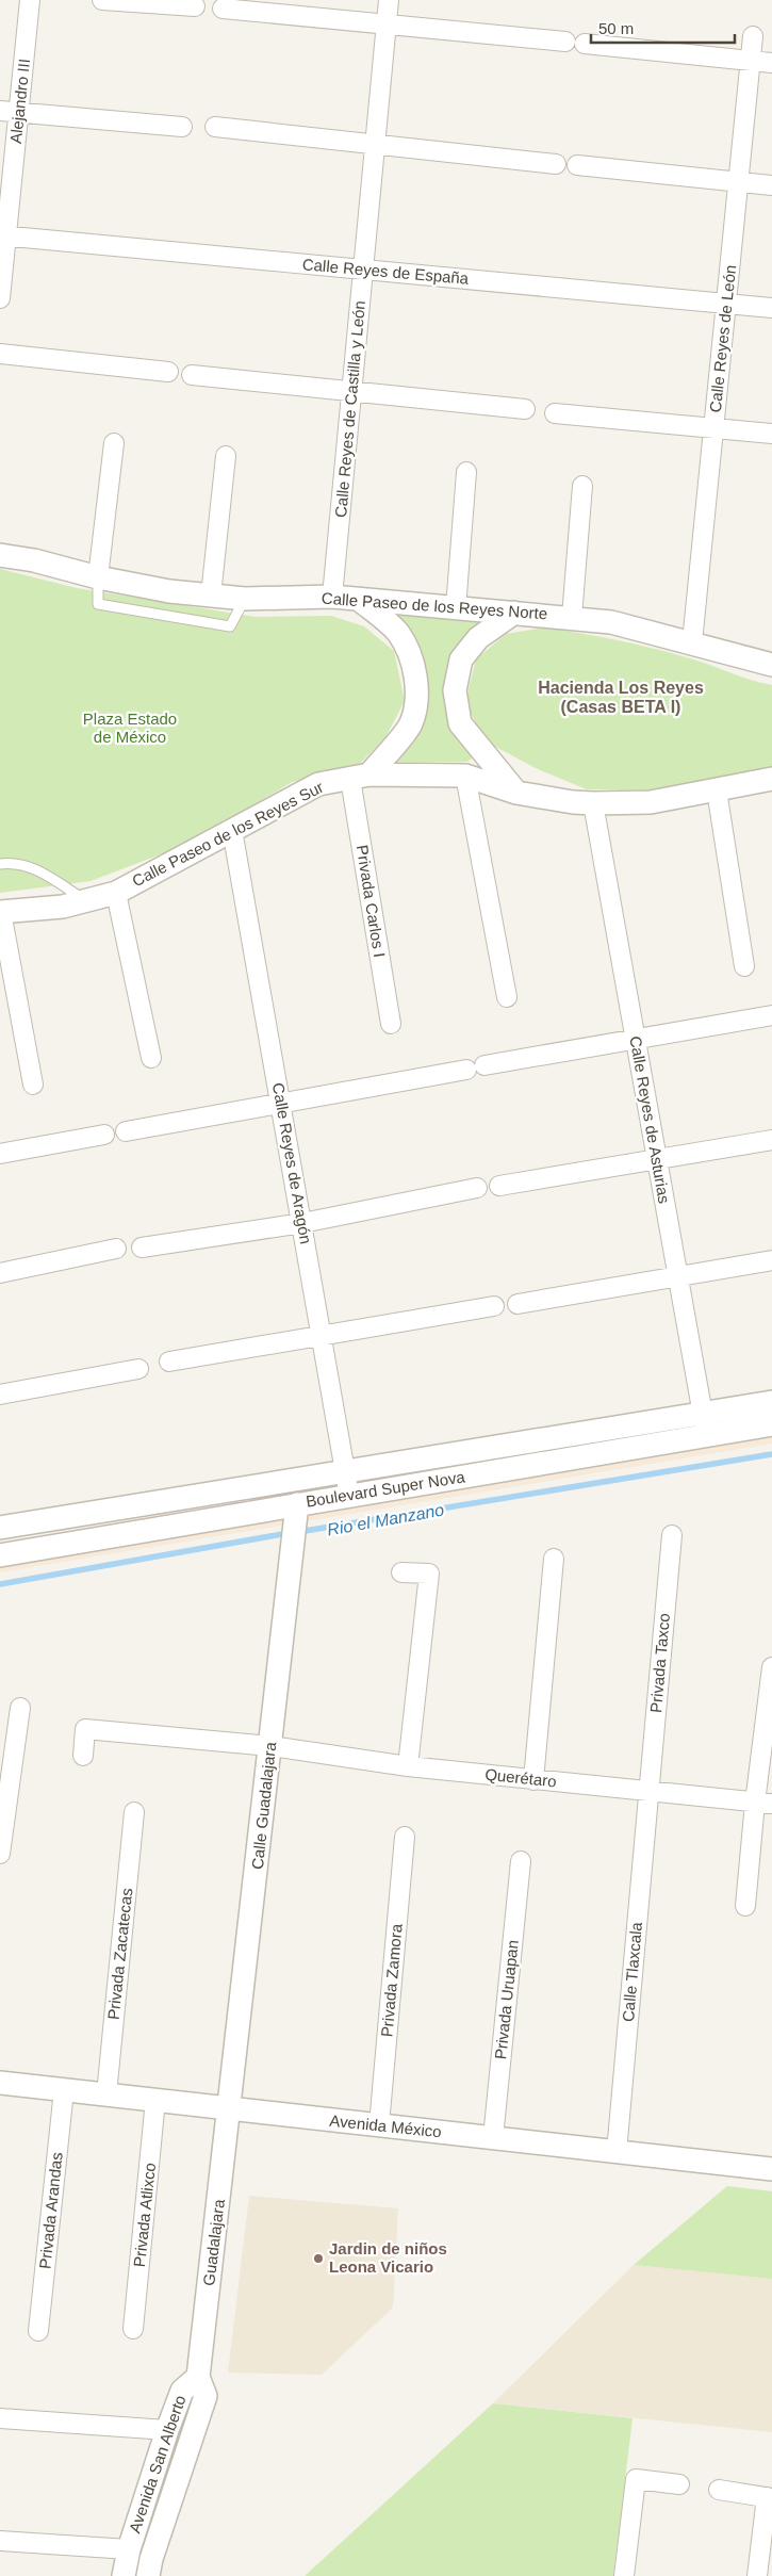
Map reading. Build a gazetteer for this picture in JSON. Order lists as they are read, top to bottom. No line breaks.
{"streets":{"street":["Alejandro III","Calle Reyes de España","Calle Reyes de León","Calle Reyes de Castilla y León","Calle Paseo de los Reyes Norte","Calle Paseo de los Reyes Sur","Privada Carlos I","Calle Reyes de Asturias","Calle Reyes de Aragón","Boulevard Super Nova","Privada Taxco","Querétaro","Calle Guadalajara","Privada Zacatecas","Calle Tlaxcala","Privada Zamora","Privada Uruapan","Avenida México","Privada Arandas","Privada Atlixco","Guadalajara","Avenida San Alberto"]},"crossings":[["Alejandro III","Calle Reyes de España"],["Calle Reyes de España","Calle Reyes de León"],["Calle Reyes de España","Calle Reyes de Castilla y León"],["Calle Reyes de León","Calle Paseo de los Reyes Norte"],["Calle Reyes de Castilla y León","Calle Paseo de los Reyes Norte"],["Calle Paseo de los Reyes Sur","Privada Carlos I"],["Calle Paseo de los Reyes Sur","Calle Reyes de Asturias"],["Calle Paseo de los Reyes Sur","Calle Reyes de Aragón"],["Calle Reyes de Asturias","Boulevard Super Nova"],["Calle Reyes de Aragón","Boulevard Super Nova"],["Boulevard Super Nova","Calle Guadalajara"],["Privada Taxco","Querétaro"],["Privada Taxco","Calle Tlaxcala"],["Querétaro","Calle Guadalajara"],["Querétaro","Calle Tlaxcala"],["Calle Guadalajara","Avenida México"],["Calle Guadalajara","Guadalajara"],["Privada Zacatecas","Avenida México"],["Calle Tlaxcala","Avenida México"],["Privada Zamora","Avenida México"],["Privada Uruapan","Avenida México"],["Avenida México","Privada Arandas"],["Avenida México","Privada Atlixco"],["Avenida México","Guadalajara"],["Guadalajara","Avenida San Alberto"]],"districts":["Hacienda Los Reyes (Casas BETA I)"],"water":["Rio el Manzano"],"parks":["Plaza Estado de México"],"places":["Jardin de niños Leona Vicario"],"scale_bar":"50 m"}
